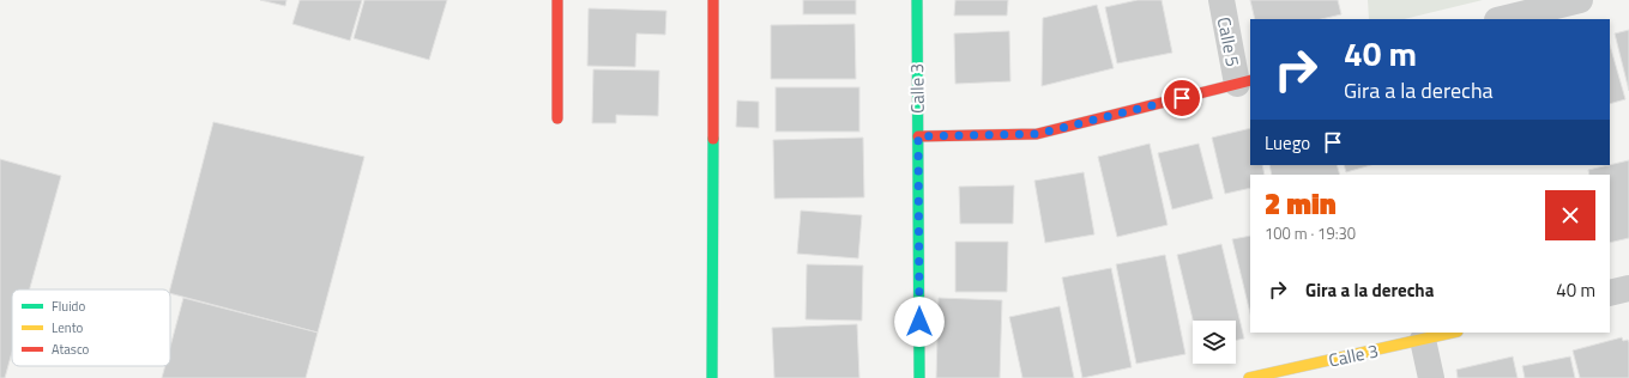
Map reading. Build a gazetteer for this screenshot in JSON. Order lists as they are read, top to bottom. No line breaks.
{"streets":{"street":["Calle 5","Calle 3"]},"legend":["Fluido","Lento","Atasco"],"page":{"turn":["40 m","Gira a la derecha"],"then":"Luego","heading":["2 min","100 m · 19:30"],"list":[{"name":"Gira a la derecha","value":"40 m"}]}}
